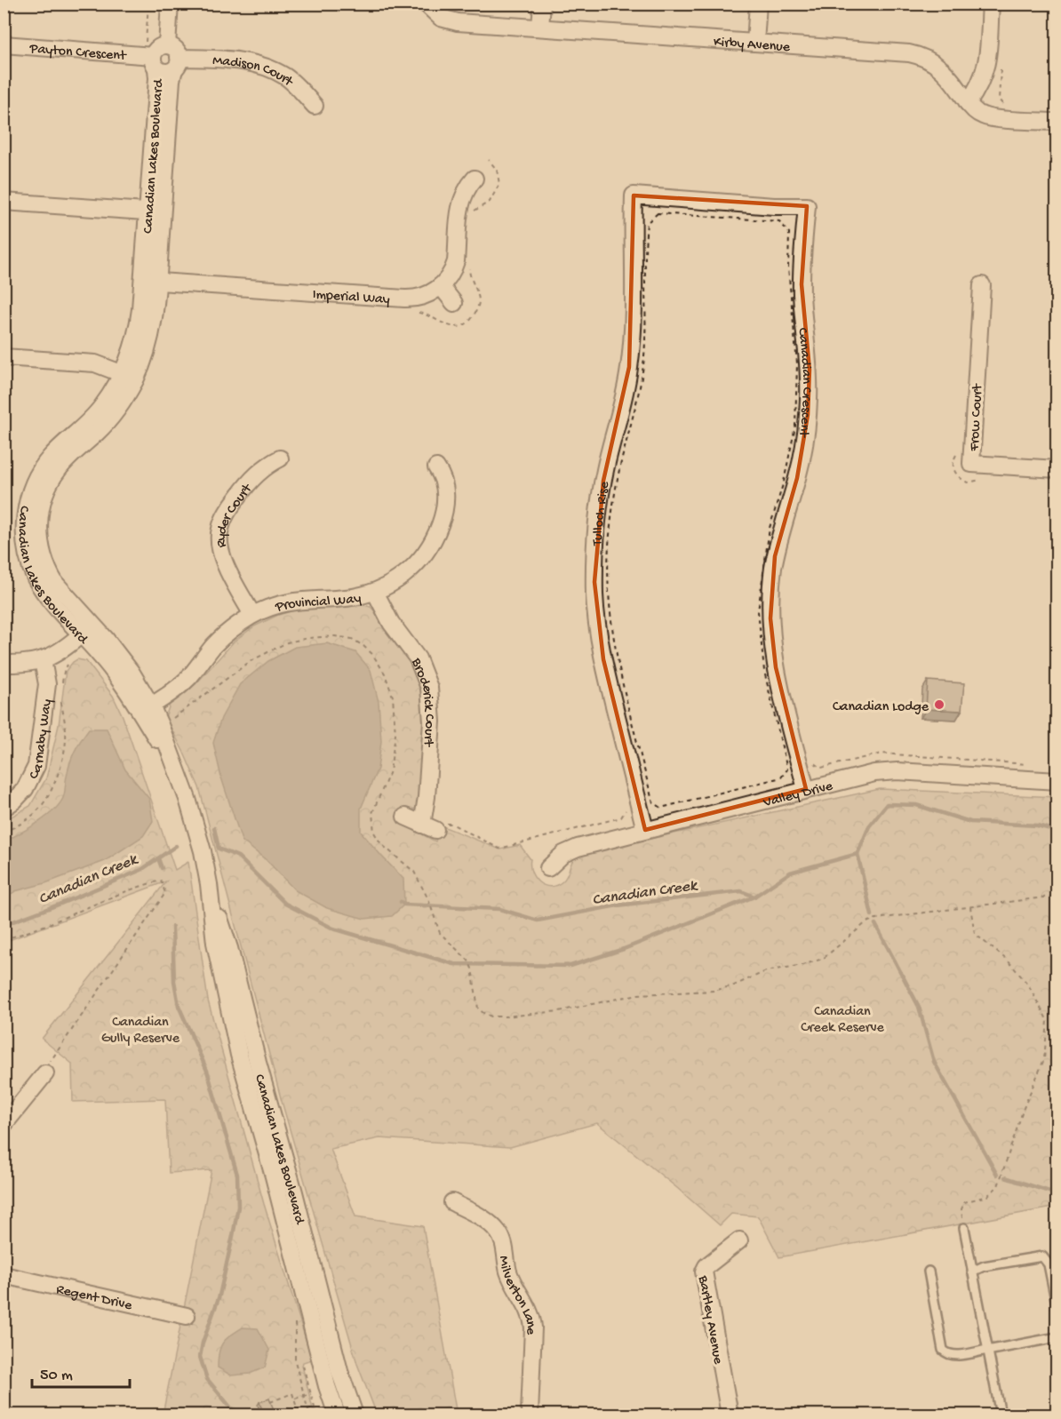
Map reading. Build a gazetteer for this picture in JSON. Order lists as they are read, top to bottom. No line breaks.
{"streets":{"street":["Kirby Avenue","Payton Crescent","Madison Court","Canadian Lakes Boulevard","Imperial Way","Canadian Crescent","Frow Court","Tulloch Rise","Ryder Court","Provincial Way","Broderick Court","Carnaby Way","Valley Drive","Regent Drive","Milverton Lane","Bartley Avenue"]},"crossings":[["Payton Crescent","Madison Court"],["Payton Crescent","Canadian Lakes Boulevard"],["Madison Court","Canadian Lakes Boulevard"],["Canadian Lakes Boulevard","Imperial Way"],["Canadian Lakes Boulevard","Provincial Way"],["Canadian Crescent","Tulloch Rise"],["Canadian Crescent","Valley Drive"],["Tulloch Rise","Valley Drive"],["Ryder Court","Provincial Way"],["Provincial Way","Broderick Court"]],"water":["Canadian Creek"],"parks":["Canadian Creek Reserve","Canadian Gully Reserve"],"places":["Canadian Lodge"],"scale_bar":"50 m"}
